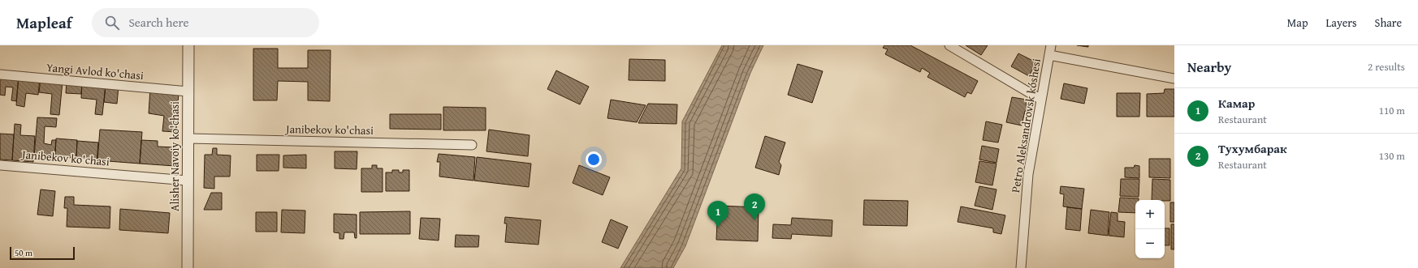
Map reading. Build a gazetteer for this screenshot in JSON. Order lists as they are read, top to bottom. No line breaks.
{"streets":{"street":["Yangi Avlod ko'chasi","Petro Aleksandrovsk kóshesi","Janibekov ko'chasi","Alisher Navoiy ko'chasi"]},"crossings":[["Yangi Avlod ko'chasi","Alisher Navoiy ko'chasi"],["Janibekov ko'chasi","Alisher Navoiy ko'chasi"]],"scale_bar":"50 m","page":{"header":"Mapleaf","search":"Search here","nav":["Map","Layers","Share"],"heading":["Nearby","2 results"],"list":[{"mark":"1","name":"Камар","note":"Restaurant","value":"110 m"},{"mark":"2","name":"Тухумбарак","note":"Restaurant","value":"130 m"}],"pins":["2","1"],"map_buttons":["+","−"],"scale":"50 m"}}
